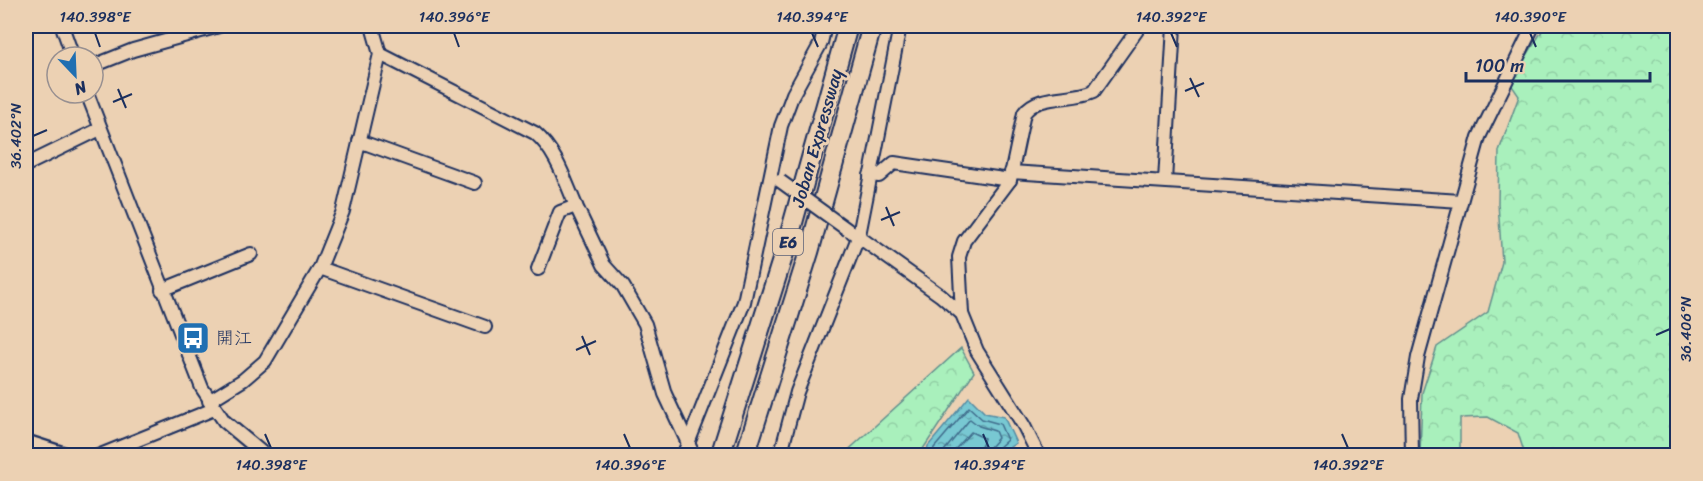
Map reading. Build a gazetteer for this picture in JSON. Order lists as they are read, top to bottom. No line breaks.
{"streets":{"highway":["Joban Expressway","E6"]},"places":{"bus stop":["開江"]},"scale_bar":"100 m","north":"bottom right","coordinates":["140.398°E","140.396°E","140.394°E","140.392°E","140.390°E","36.402°N","36.406°N"]}
